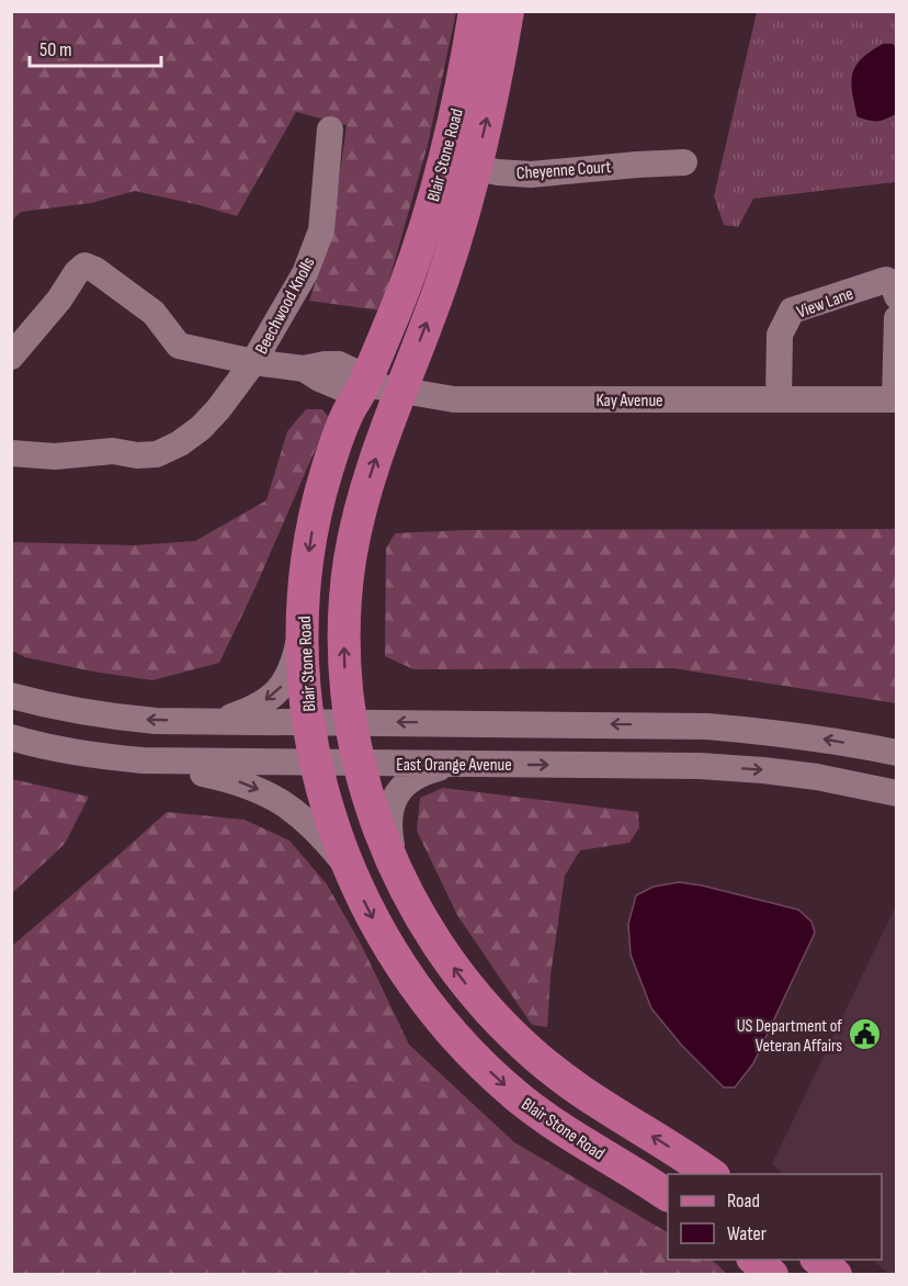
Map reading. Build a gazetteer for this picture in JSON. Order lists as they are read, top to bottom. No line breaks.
{"streets":{"main road":["Blair Stone Road"],"street":["Cheyenne Court","View Lane","Beechwood Knolls","Kay Avenue","East Orange Avenue"]},"crossings":[["Blair Stone Road","Cheyenne Court"],["Blair Stone Road","Kay Avenue"],["Blair Stone Road","East Orange Avenue"],["View Lane","Kay Avenue"],["Beechwood Knolls","Kay Avenue"]],"places":{"public building":["US Department of Veteran Affairs"]},"legend":["Road","Water"],"scale_bar":"50 m"}
